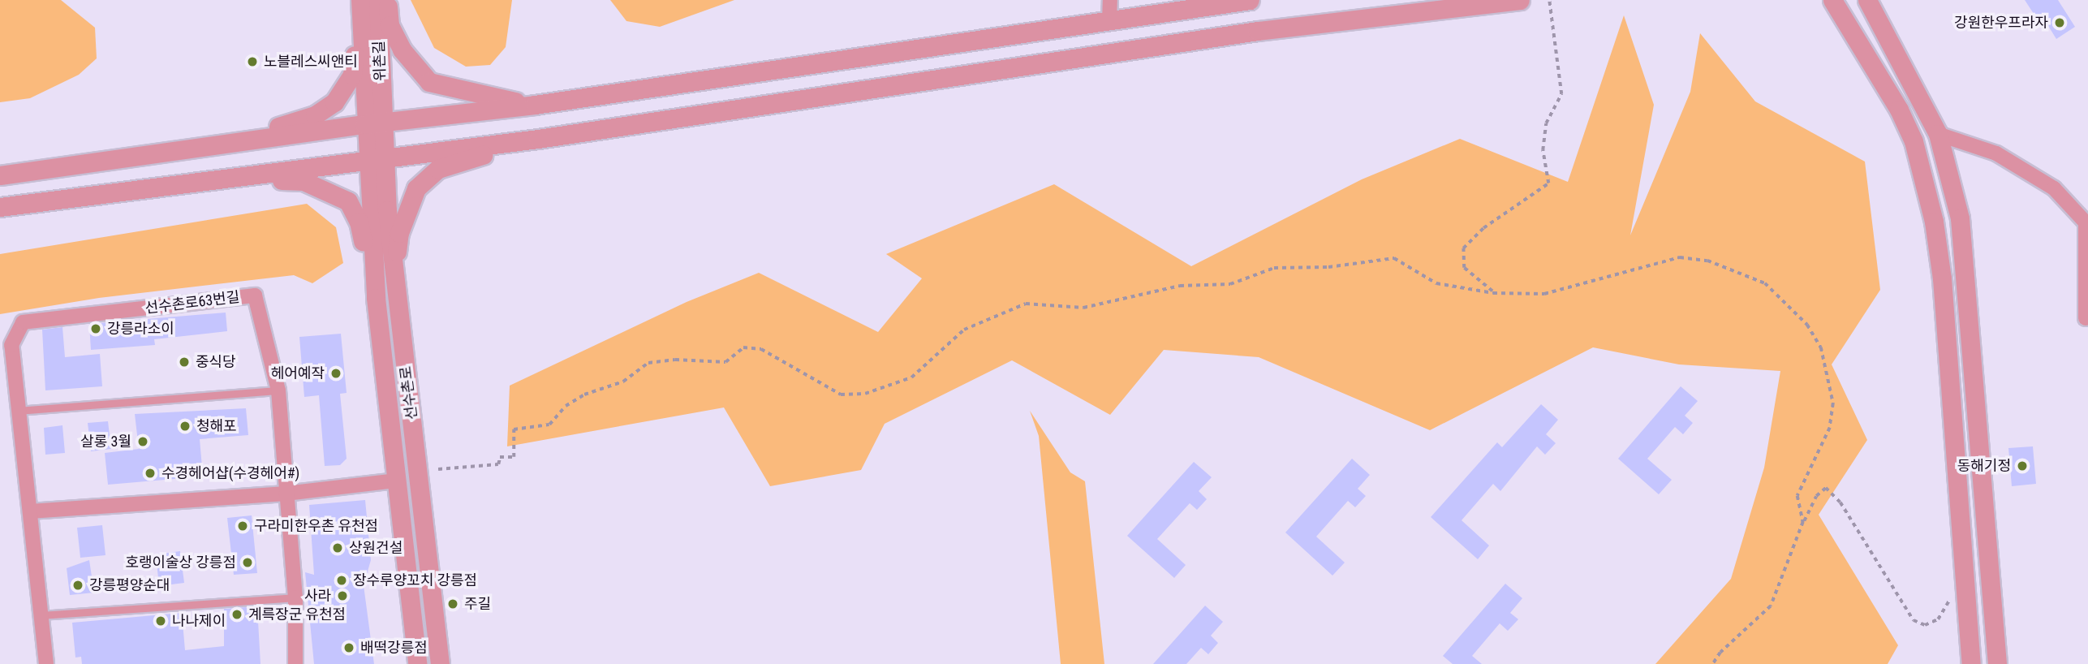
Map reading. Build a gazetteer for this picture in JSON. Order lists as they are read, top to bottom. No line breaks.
{"streets":{"street":["위촌길","선수촌로63번길","선수촌로"]},"crossings":[["위촌길","선수촌로"]],"places":["강원한우프라자","노블레스씨앤티","강릉라소이","중식당","헤어예작","청해포","살롱 3월","동해기정","수경헤어샵(수경헤어#)","구라미한우촌 유천점","상원건설","호랭이술상 강릉점","장수루양꼬치 강릉점","강릉평양순대","사라","주길","계륵장군 유천점","나나제이","배떡강릉점"]}
